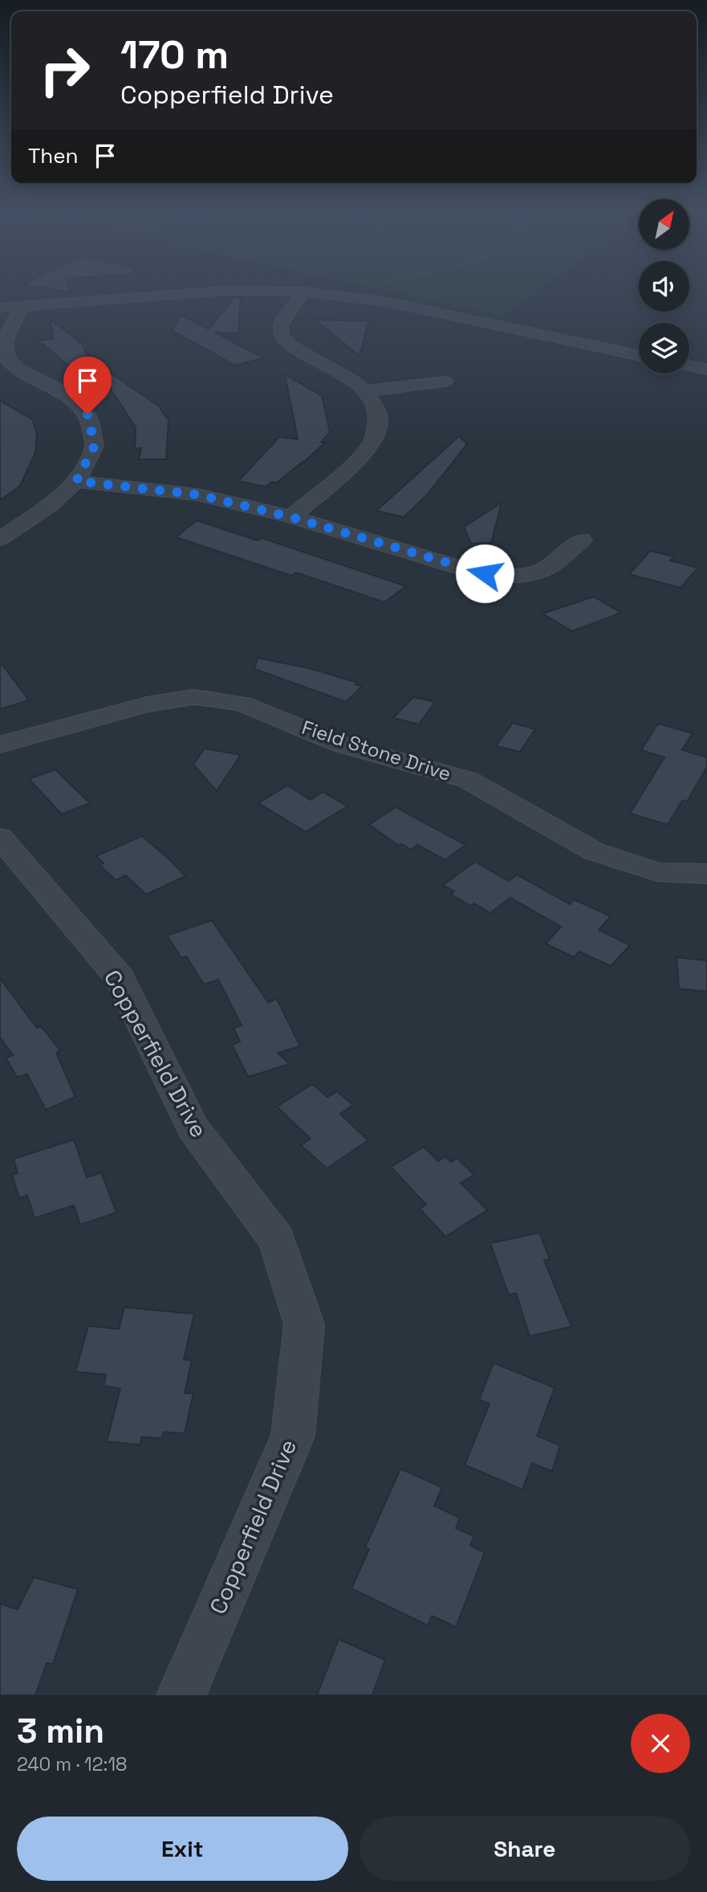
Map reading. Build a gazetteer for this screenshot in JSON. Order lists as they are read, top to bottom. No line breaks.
{"streets":{"street":["Field Stone Drive","Copperfield Drive"]},"north":"top right","page":{"turn":["170 m","Copperfield Drive"],"then":"Then","heading":["3 min","240 m · 12:18"],"buttons":["Exit","Share"]}}
